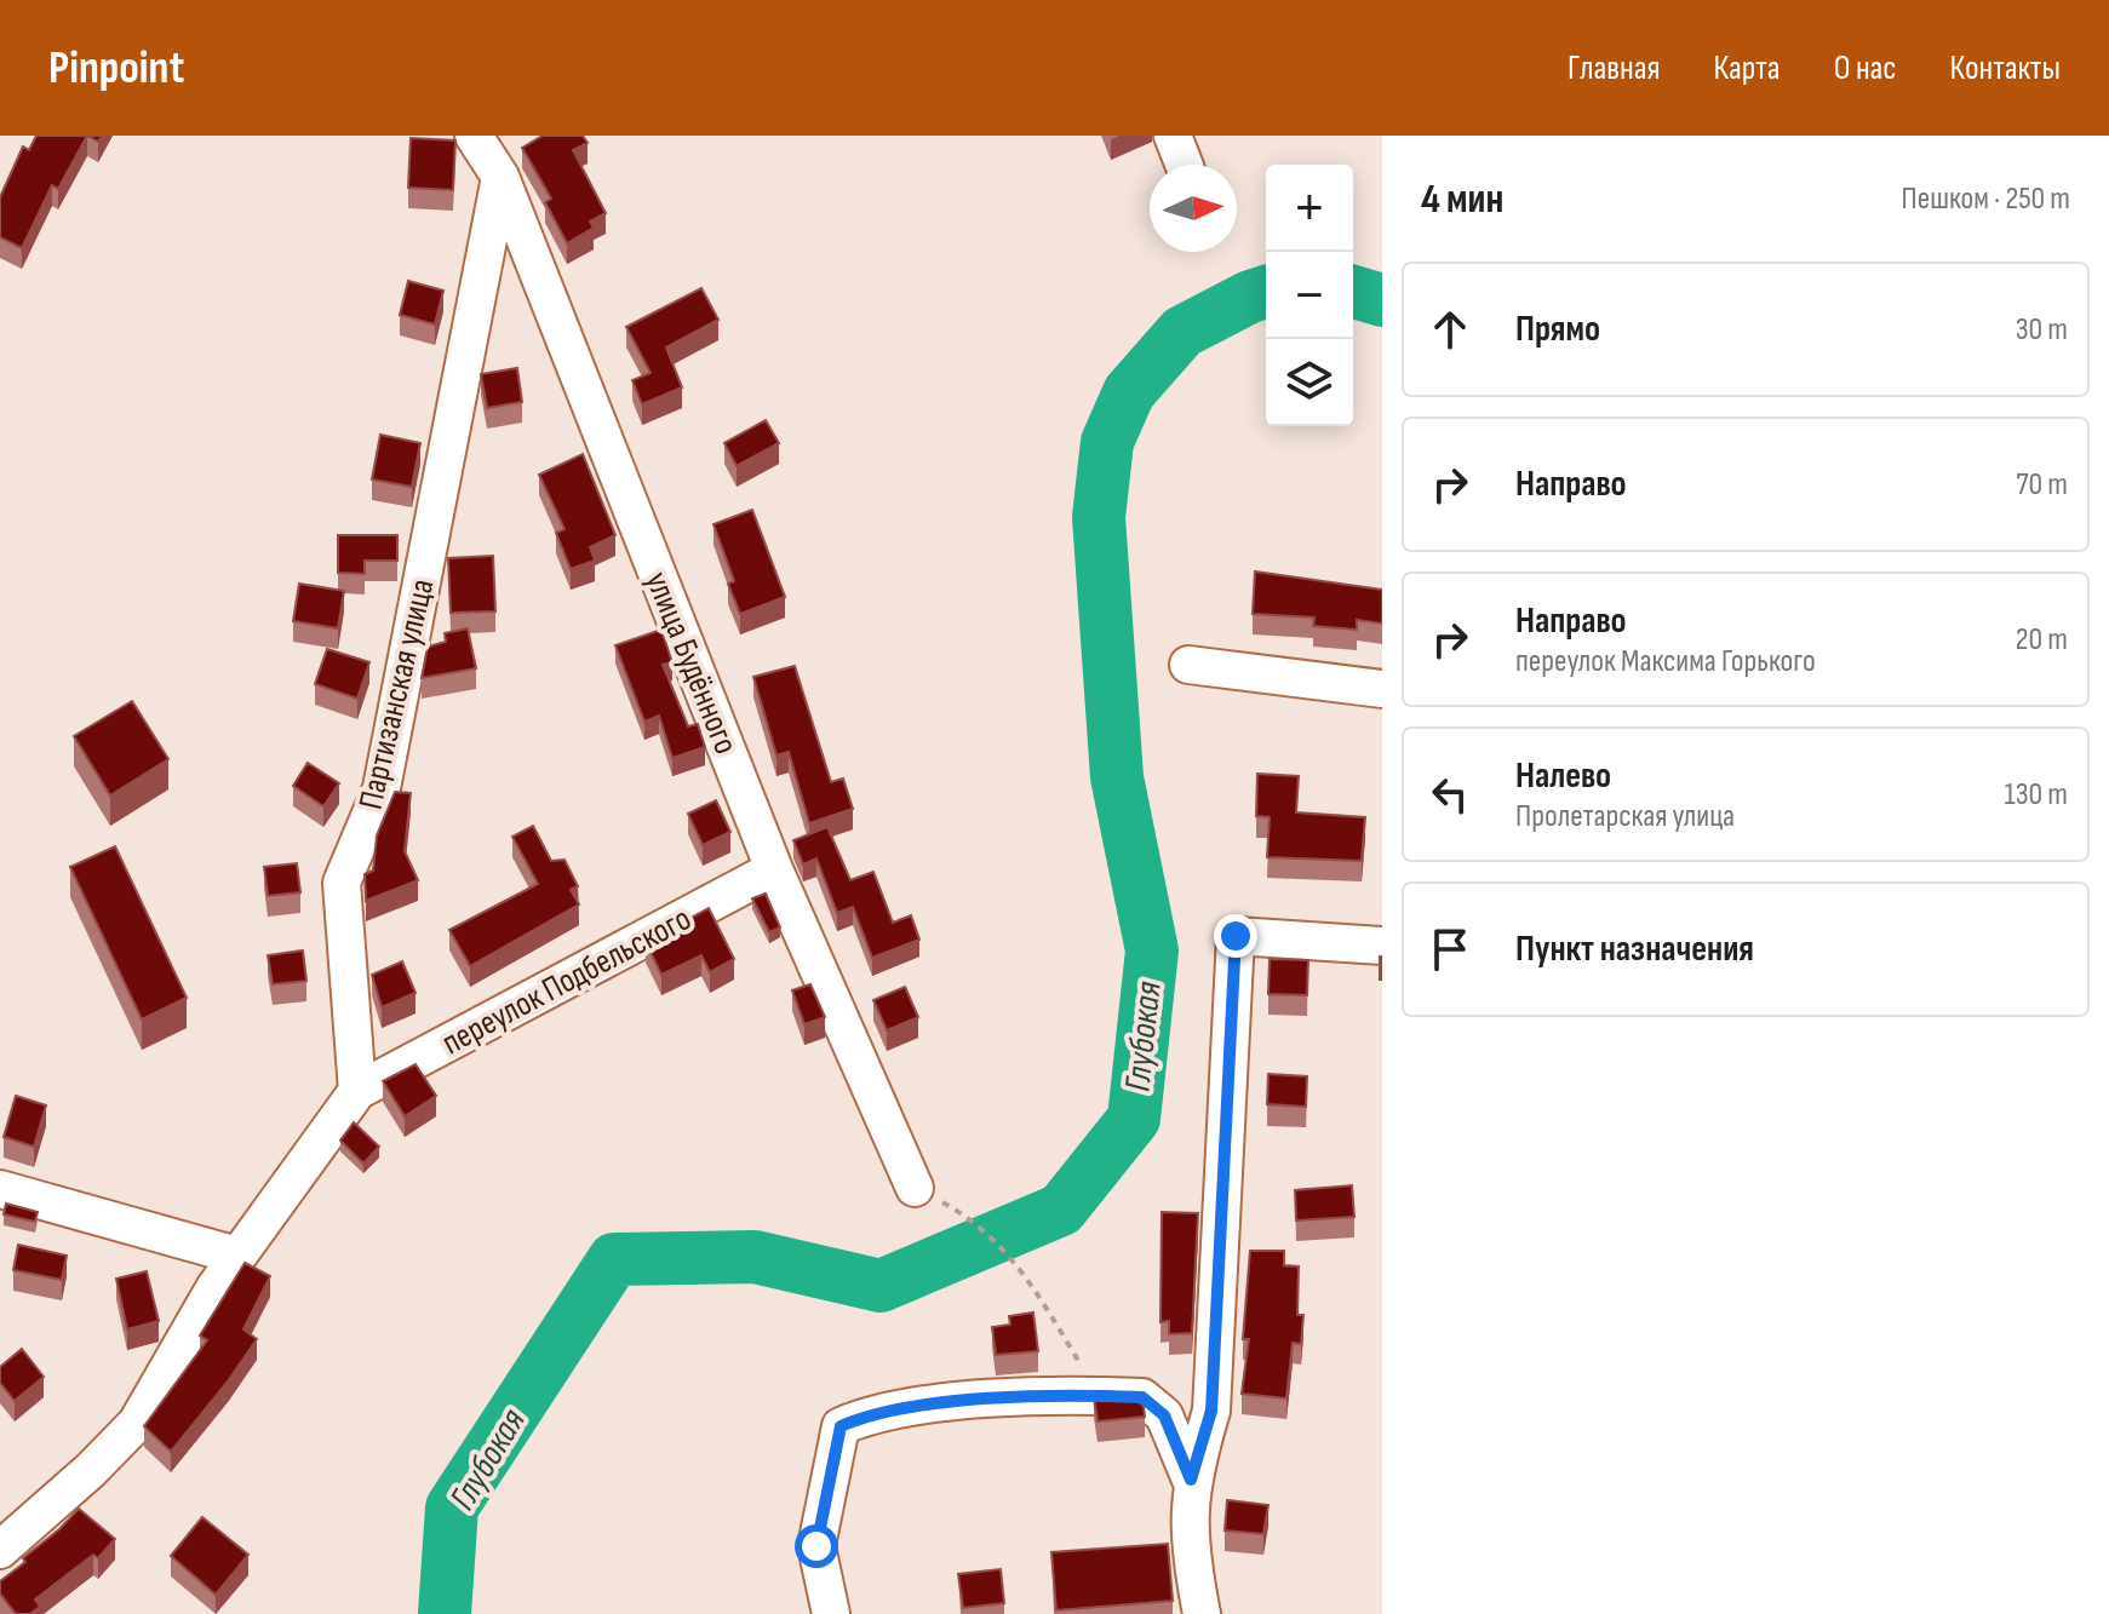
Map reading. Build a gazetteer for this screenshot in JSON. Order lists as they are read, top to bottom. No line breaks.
{"streets":{"street":["улица Будённого","Партизанская улица","переулок Подбельского"]},"crossings":[["улица Будённого","Партизанская улица"],["улица Будённого","переулок Подбельского"],["Партизанская улица","переулок Подбельского"]],"water":["Глубокая"],"north":"right","page":{"header":"Pinpoint","nav":["Главная","Карта","О нас","Контакты"],"heading":["4 мин","Пешком · 250 m"],"map_buttons":["+","−"],"list":[["Прямо","30 m"],["Направо","70 m"],["Направо","переулок Максима Горького","20 m"],["Налево","Пролетарская улица","130 m"],"Пункт назначения"]}}
